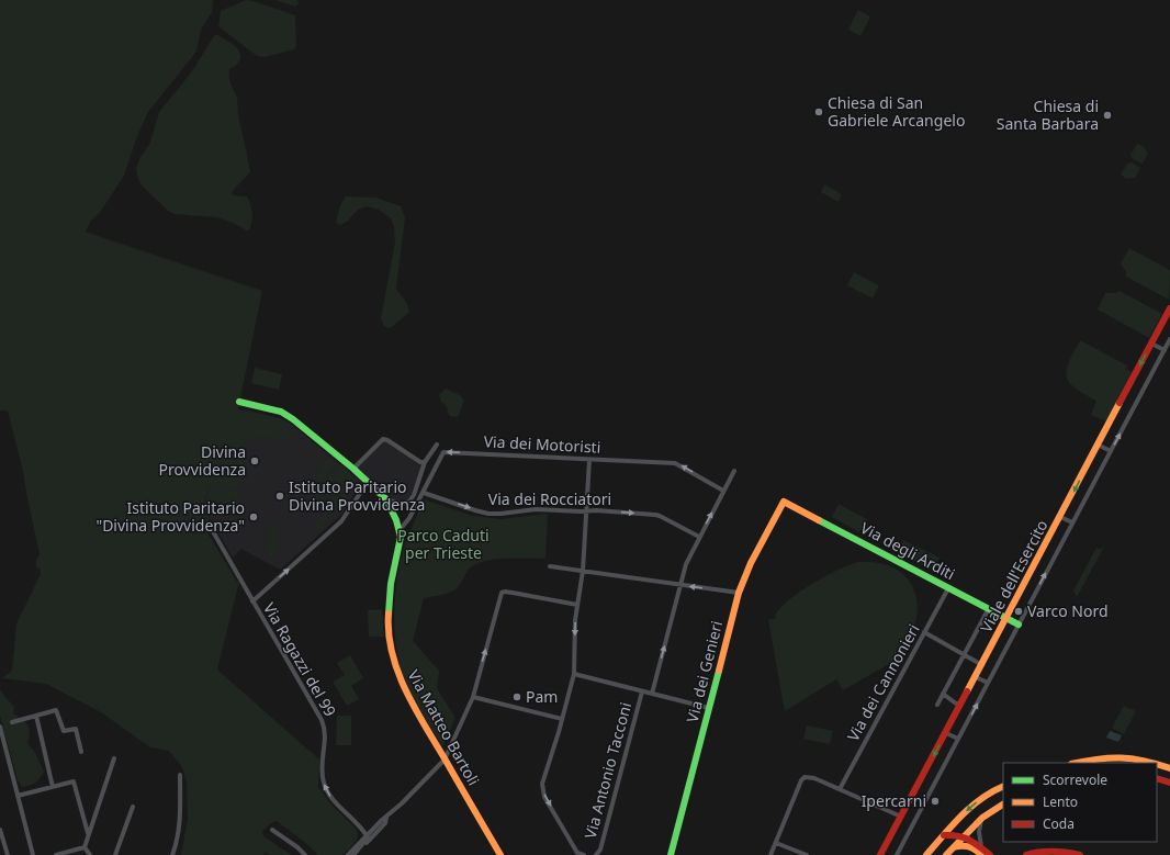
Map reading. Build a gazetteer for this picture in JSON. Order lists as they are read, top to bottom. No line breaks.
{"streets":{"street":["Via dei Motoristi","Via dei Rocciatori","Via degli Arditi","Viale dell'Esercito","Via Ragazzi del 99","Via dei Genieri","Via dei Cannonieri","Via Matteo Bartoli","Via Antonio Tacconi"]},"crossings":[["Via dei Motoristi","Via dei Rocciatori"],["Via dei Motoristi","Via Matteo Bartoli"],["Via dei Motoristi","Via Antonio Tacconi"],["Via dei Rocciatori","Via Antonio Tacconi"],["Via degli Arditi","Viale dell'Esercito"],["Via degli Arditi","Via dei Genieri"],["Via degli Arditi","Via dei Cannonieri"]],"one_way":["Via dei Motoristi","Via dei Rocciatori","Via Ragazzi del 99","Via Antonio Tacconi"],"parks":["Parco Caduti per Trieste"],"places":["Chiesa di San Gabriele Arcangelo","Chiesa di Santa Barbara","Divina Provvidenza","Istituto Paritario Divina Provvidenza","Istituto Paritario \"Divina Provvidenza\"","Varco Nord","Pam","Ipercarni"],"legend":["Scorrevole","Lento","Coda"]}
